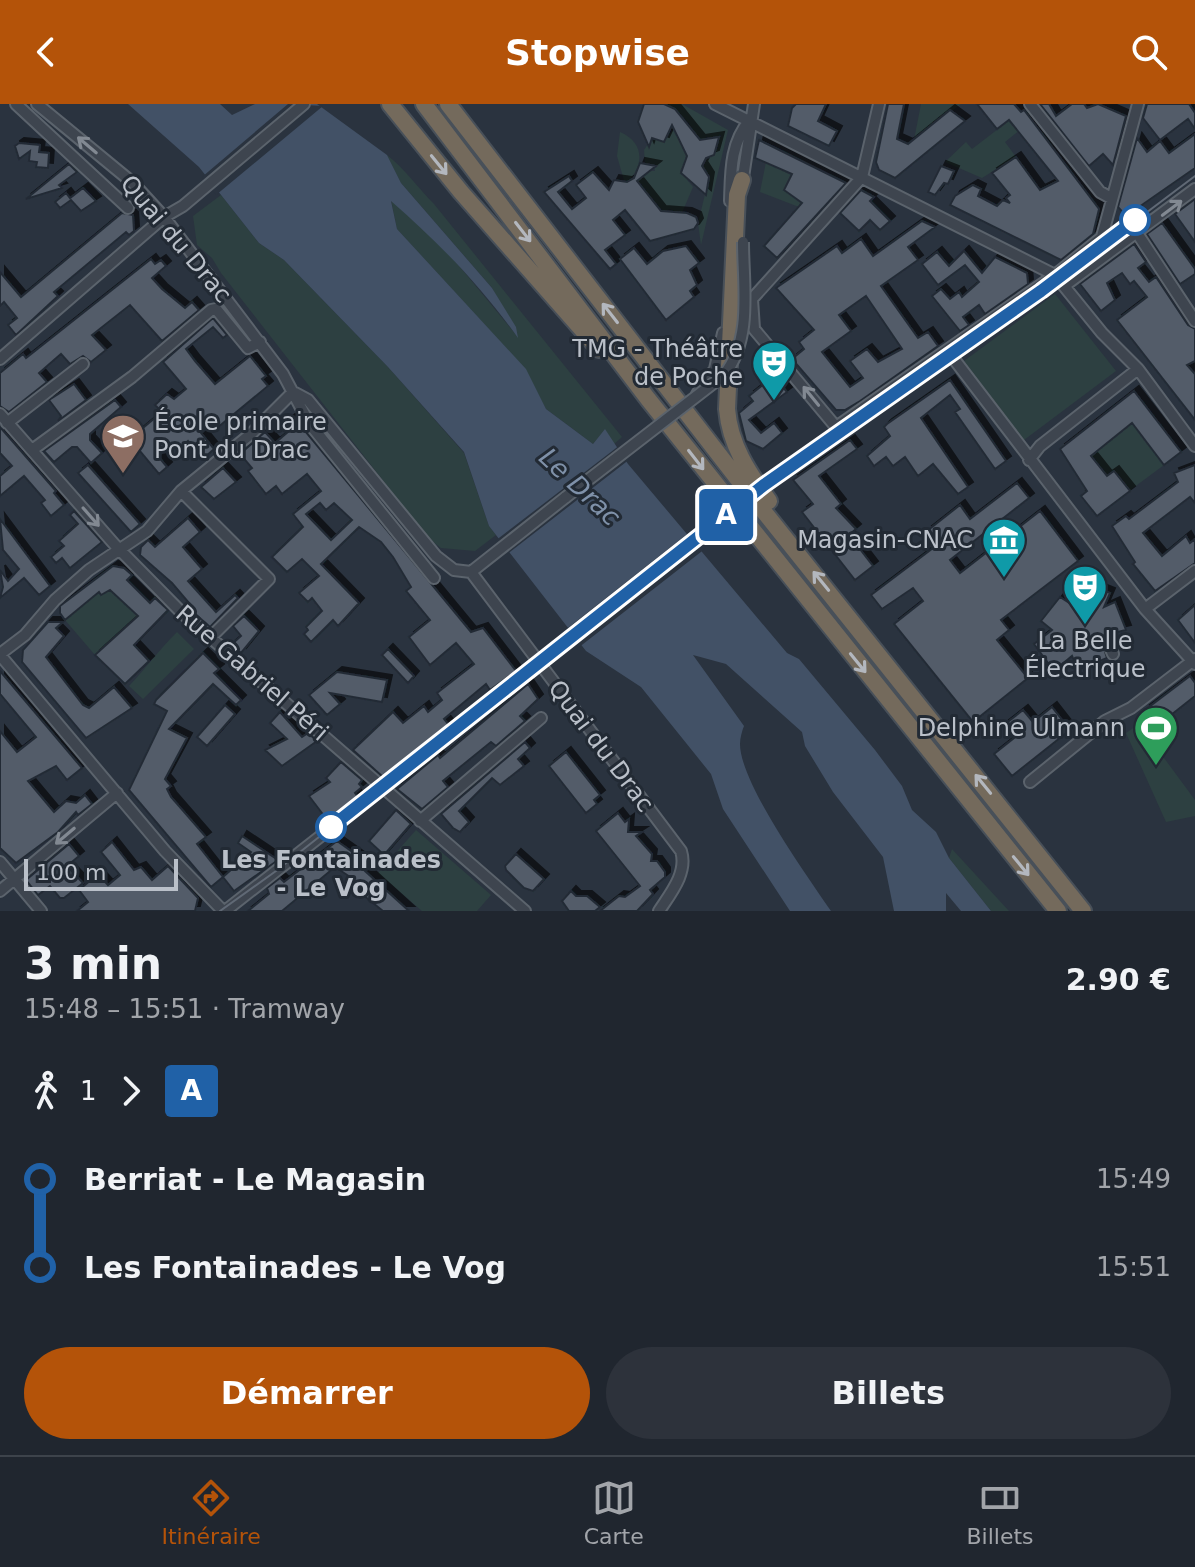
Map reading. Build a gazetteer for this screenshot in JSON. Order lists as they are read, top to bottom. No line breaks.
{"streets":{"street":["Quai du Drac","Rue Gabriel Péri"]},"water":["Le Drac"],"places":{"theatre":["TMG - Théâtre de Poche","La Belle Électrique"],"school or university":["École primaire Pont du Drac"],"museum":["Magasin-CNAC"],"sports":["Delphine Ulmann"],"other":["Les Fontainades - Le Vog"]},"lines":["tram line A"],"scale_bar":"100 m","page":{"header":"Stopwise","on_map":"A","scale":"100 m","heading":["3 min","15:48 – 15:51 · Tramway","2.90 €"],"legs":["1","A"],"list":[{"name":"Berriat - Le Magasin","value":"15:49"},{"name":"Les Fontainades - Le Vog","value":"15:51"}],"buttons":["Démarrer","Billets"],"tabs":["Itinéraire","Carte","Billets"]}}
